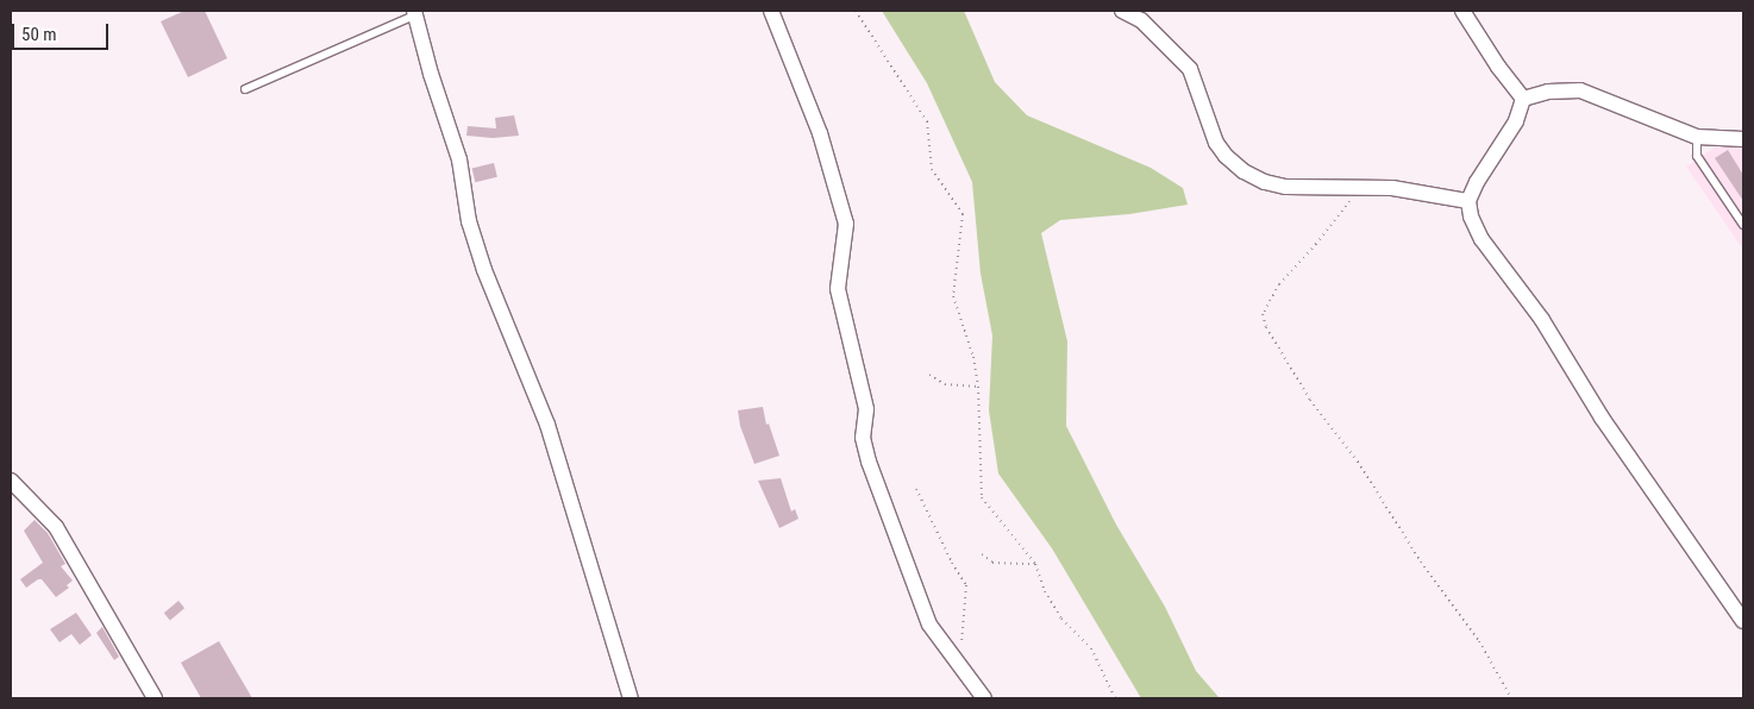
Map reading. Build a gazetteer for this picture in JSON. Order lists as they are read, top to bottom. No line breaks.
{"scale_bar":"50 m"}
